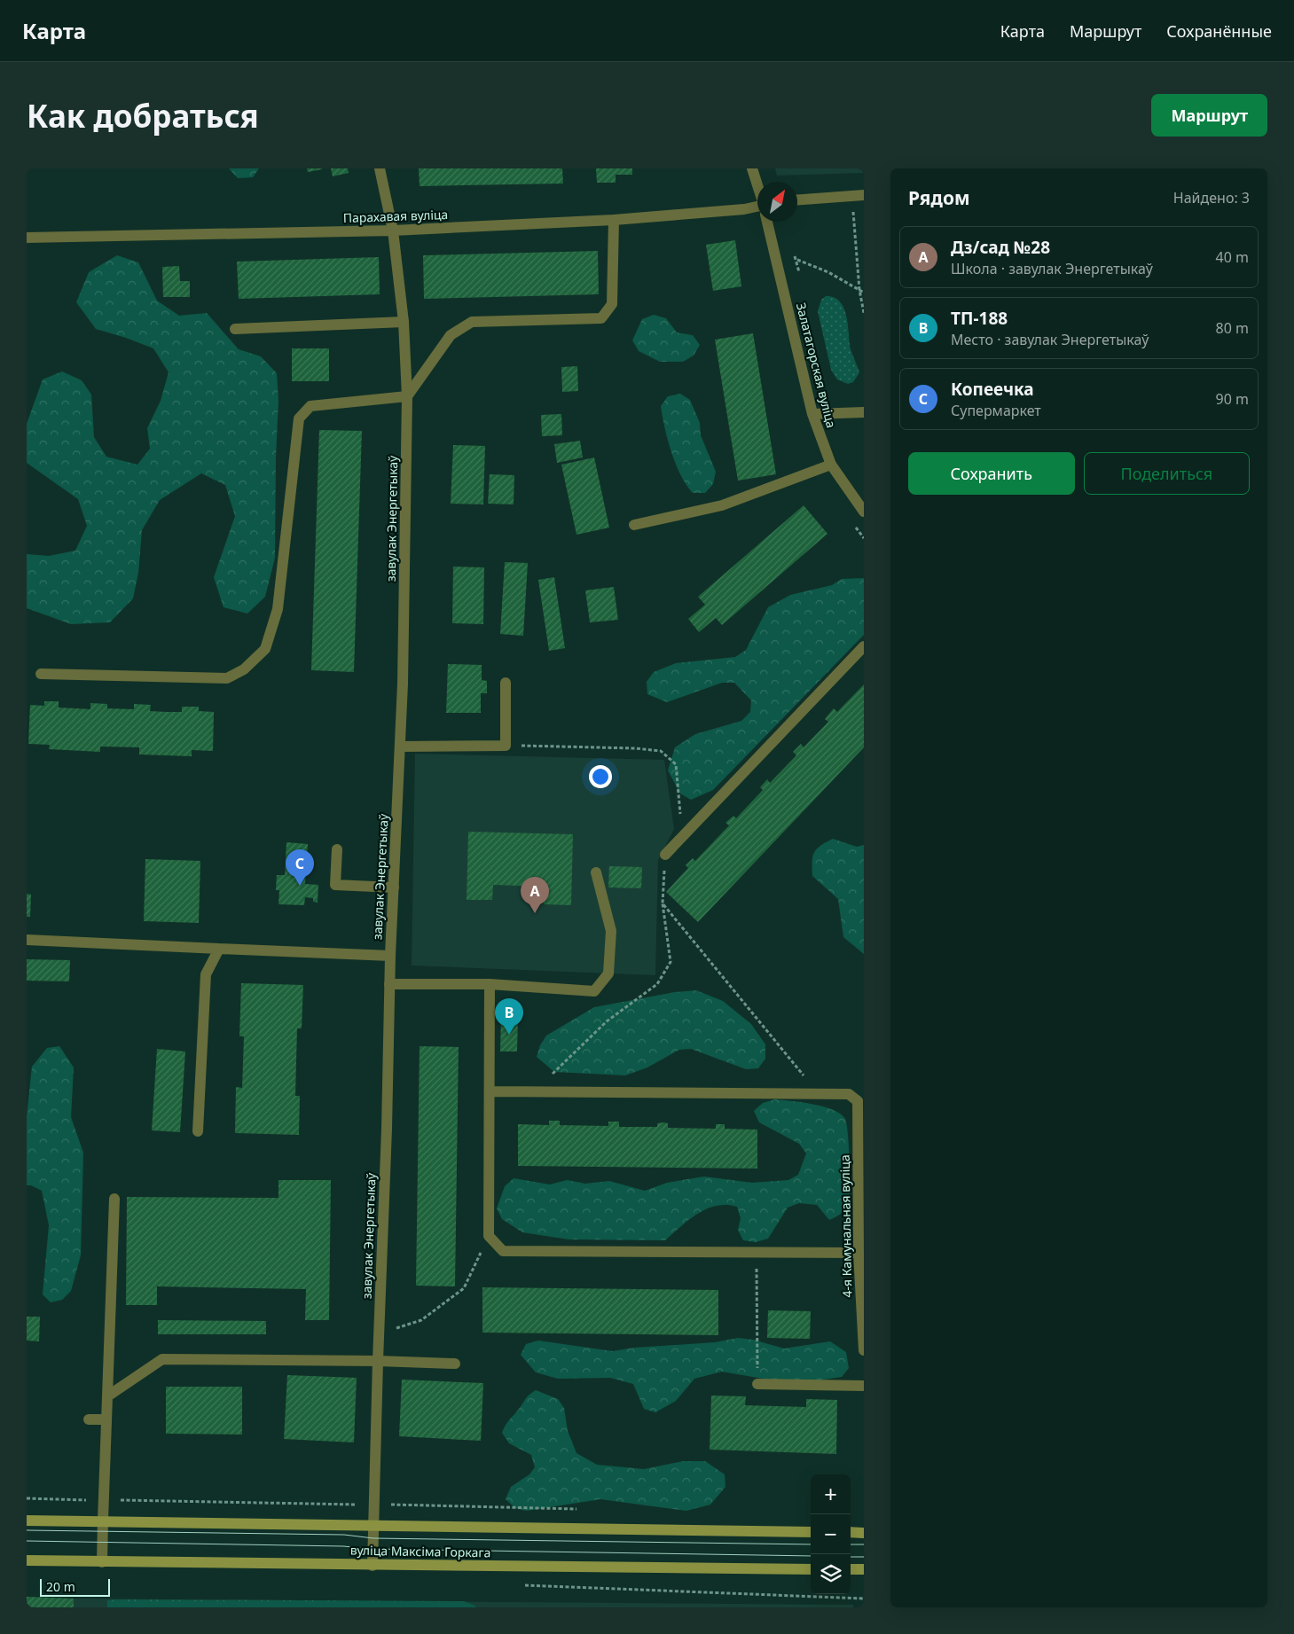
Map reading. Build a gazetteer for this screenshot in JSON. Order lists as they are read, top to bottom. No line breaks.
{"streets":{"main road":["вуліца Максіма Горкага"],"street":["Парахавая вуліца","Залатагорская вуліца","завулак Энергетыкаў","4-я Камунальная вуліца"]},"crossings":[["Парахавая вуліца","завулак Энергетыкаў"],["завулак Энергетыкаў","вуліца Максіма Горкага"]],"scale_bar":"20 m","north":"top right","page":{"header":"Карта","nav":["Карта","Маршрут","Сохранённые"],"buttons":["Маршрут",["Сохранить","Поделиться"]],"title":"Как добраться","heading":["Рядом","Найдено: 3"],"list":[{"mark":"A","name":"Дз/сад №28","note":"Школа · завулак Энергетыкаў","value":"40 m"},{"mark":"B","name":"ТП-188","note":"Место · завулак Энергетыкаў","value":"80 m"},{"mark":"C","name":"Копеечка","note":"Супермаркет","value":"90 m"}],"pins":["C","A","B"],"map_buttons":["+","−"],"scale":"20 m"}}
